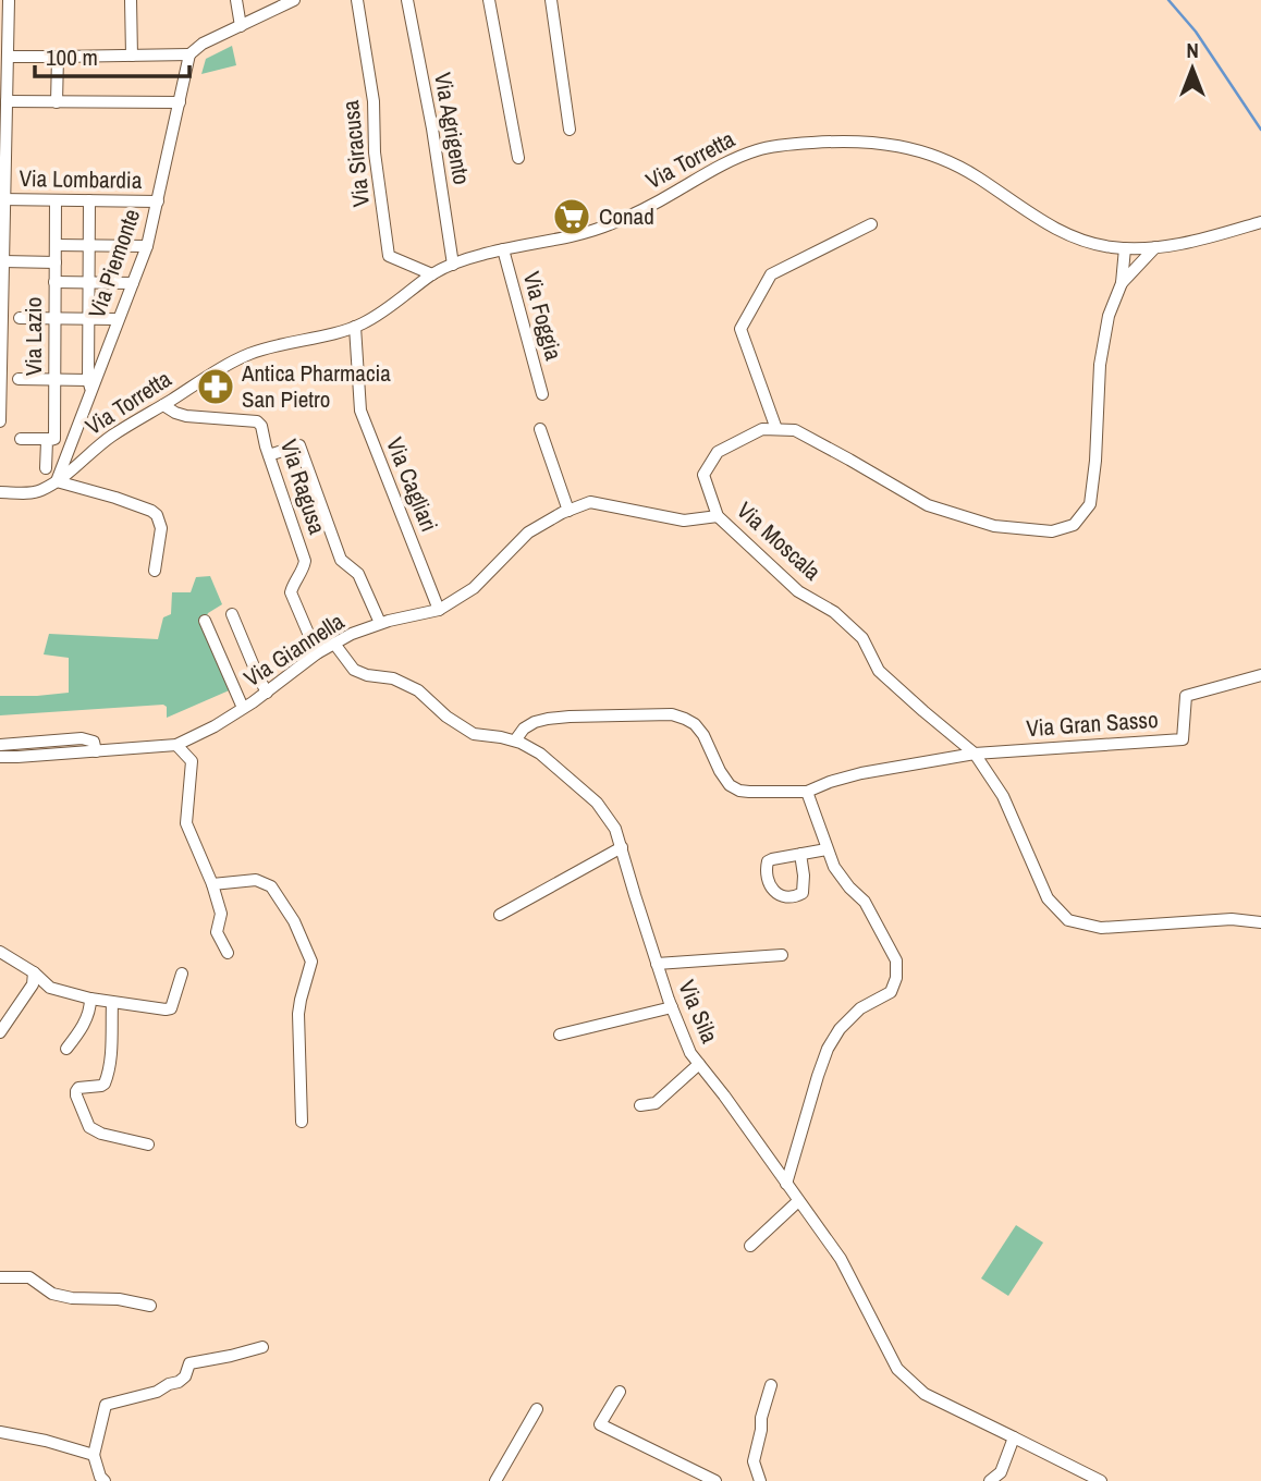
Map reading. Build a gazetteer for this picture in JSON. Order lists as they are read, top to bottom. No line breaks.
{"streets":{"street":["Via Agrigento","Via Siracusa","Via Torretta","Via Lombardia","Via Piemonte","Via Foggia","Via Lazio","Via Cagliari","Via Ragusa","Via Moscala","Via Giannella","Via Gran Sasso","Via Sila"]},"crossings":[["Via Agrigento","Via Torretta"],["Via Siracusa","Via Torretta"],["Via Torretta","Via Piemonte"],["Via Torretta","Via Foggia"],["Via Torretta","Via Cagliari"],["Via Torretta","Via Ragusa"],["Via Lombardia","Via Piemonte"],["Via Lombardia","Via Lazio"],["Via Cagliari","Via Giannella"],["Via Ragusa","Via Giannella"],["Via Moscala","Via Giannella"],["Via Moscala","Via Gran Sasso"],["Via Giannella","Via Sila"]],"places":{"supermarket":["Conad"],"pharmacy":["Antica Pharmacia San Pietro"]},"scale_bar":"100 m","north":"top"}
